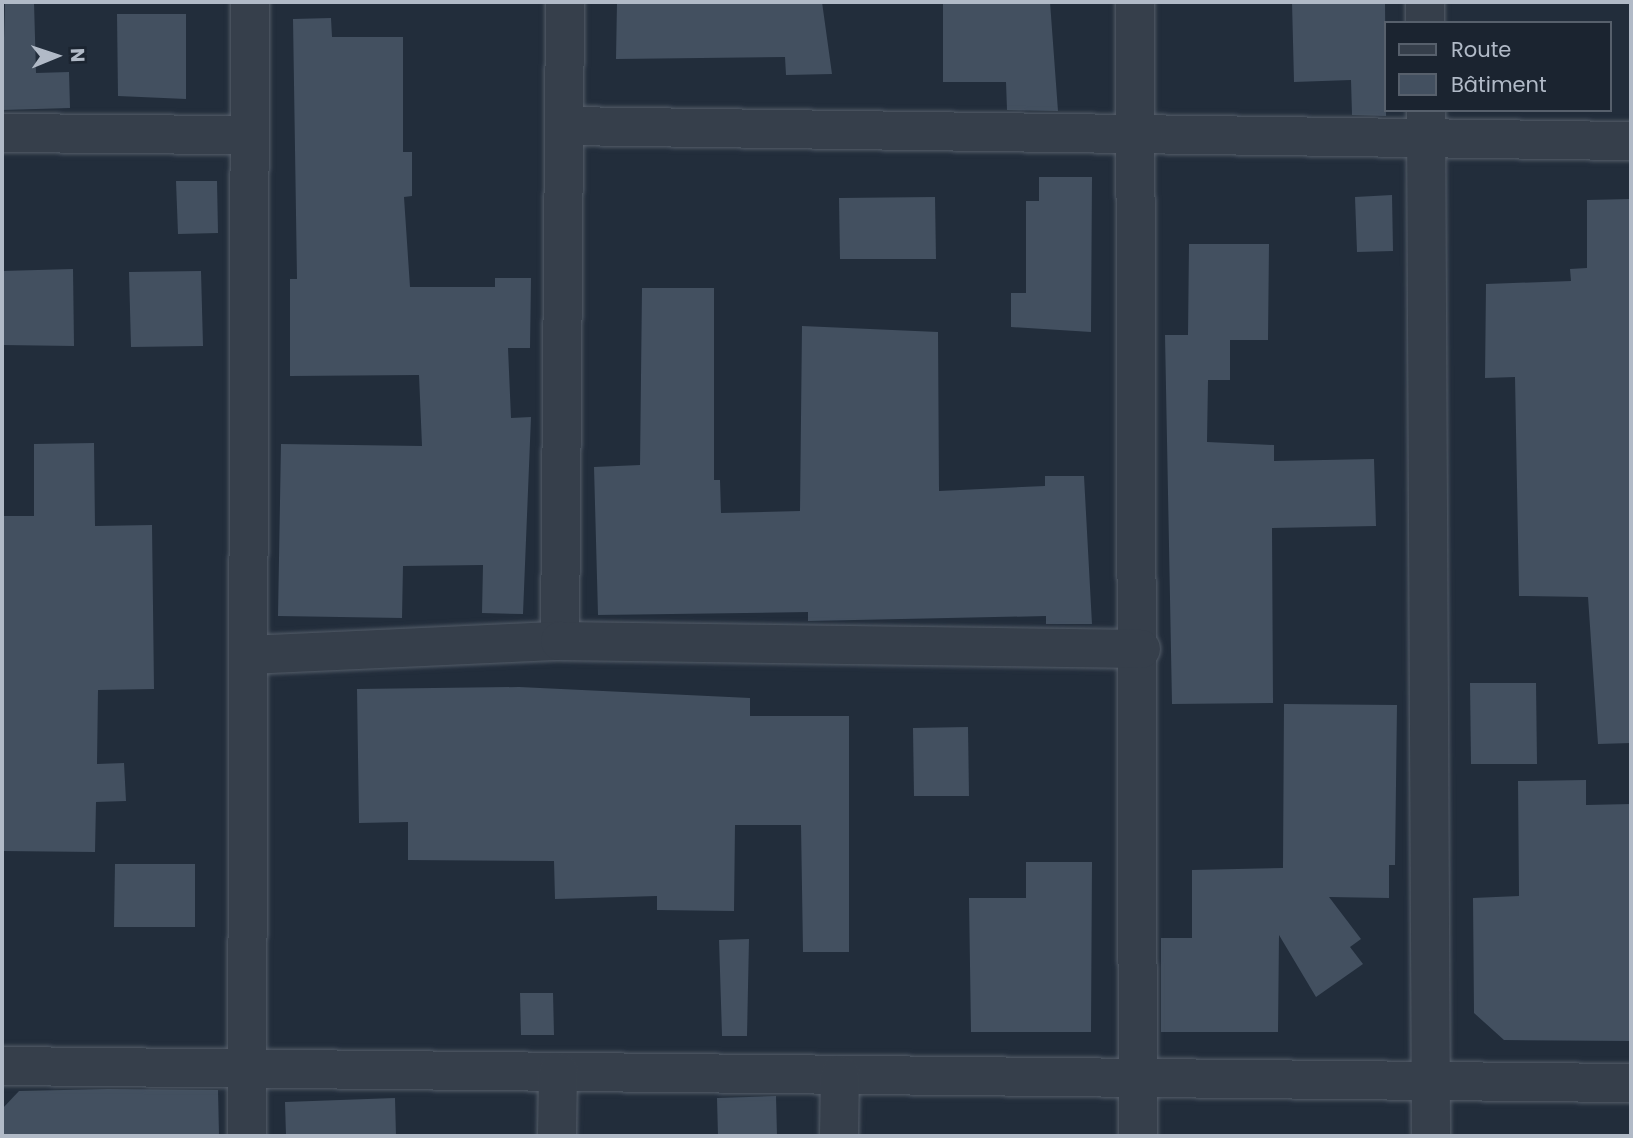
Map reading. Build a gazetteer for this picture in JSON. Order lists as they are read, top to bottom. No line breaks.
{"legend":["Route","Bâtiment"],"north":"right"}
